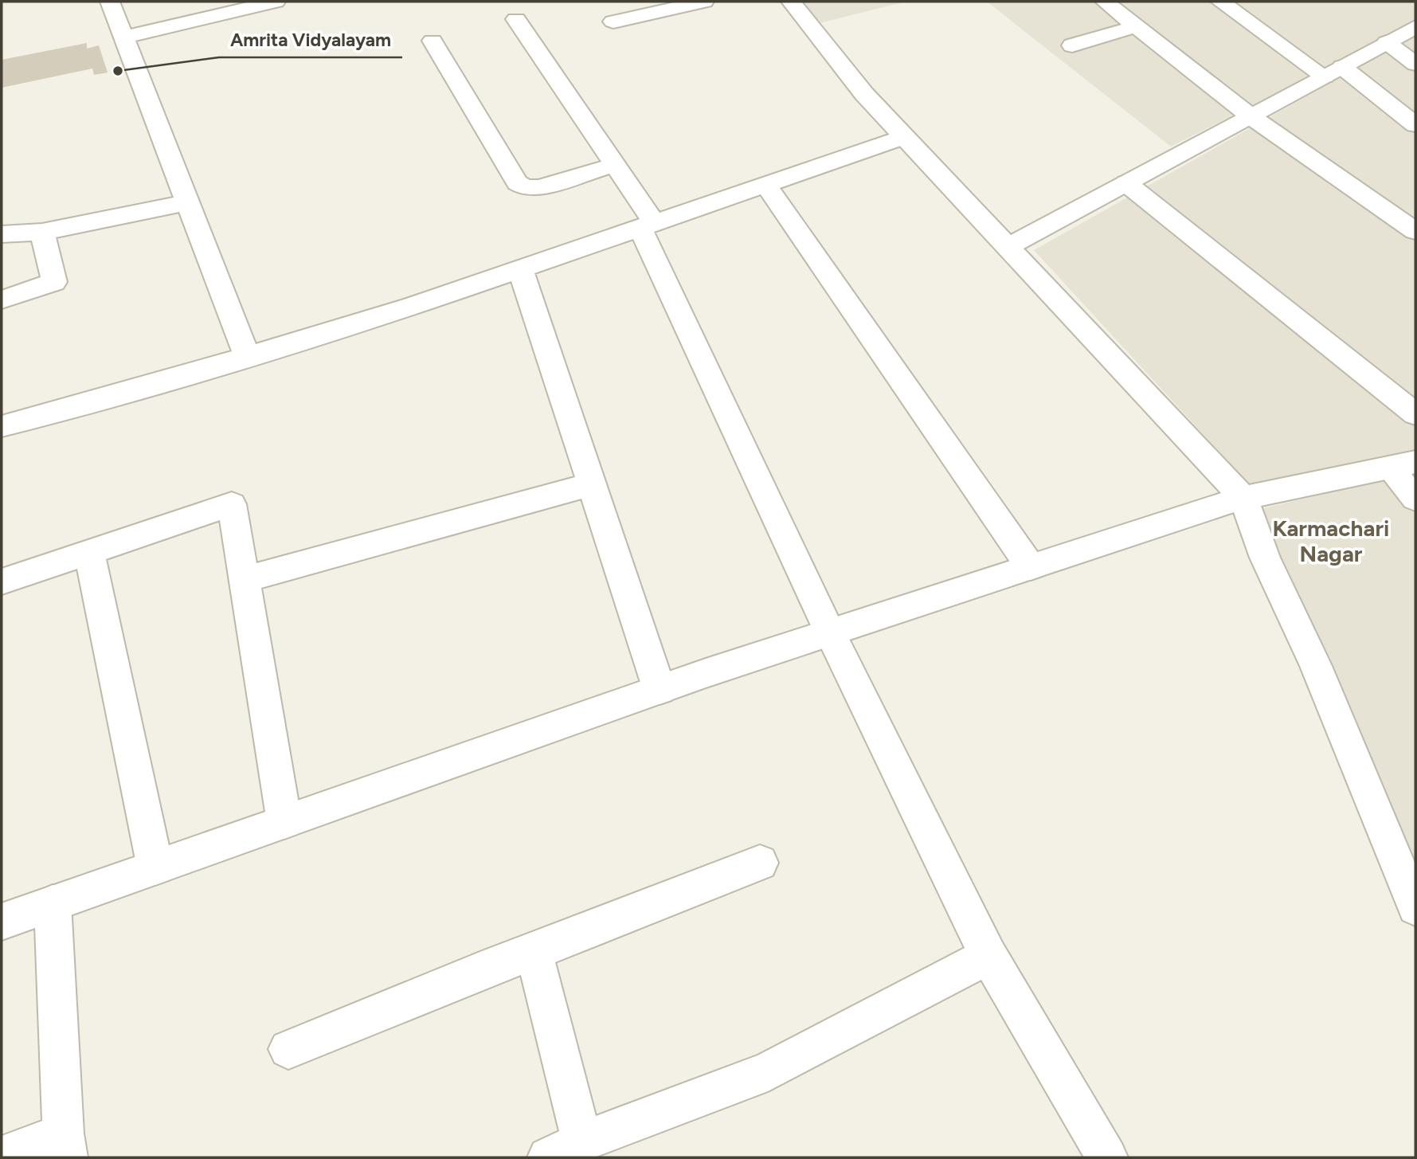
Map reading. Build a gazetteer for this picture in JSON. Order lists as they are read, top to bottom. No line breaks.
{"districts":["Karmachari Nagar"],"places":["Amrita Vidyalayam"]}
